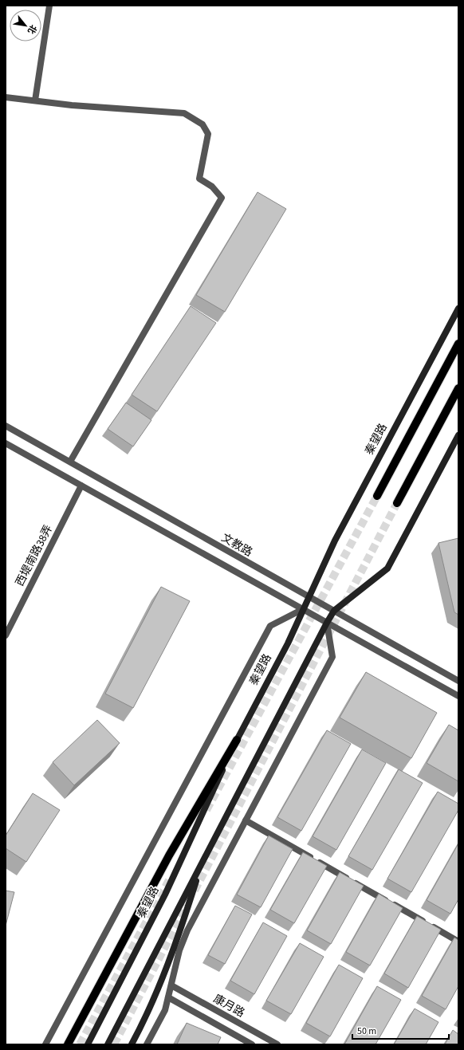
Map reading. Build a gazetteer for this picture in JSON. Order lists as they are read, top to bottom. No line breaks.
{"streets":{"main road":["秦望路"],"street":["文教路","西堤南路38弄","康月路"]},"crossings":[["秦望路","文教路"],["文教路","西堤南路38弄"]],"scale_bar":"50 m","north":"bottom right"}
